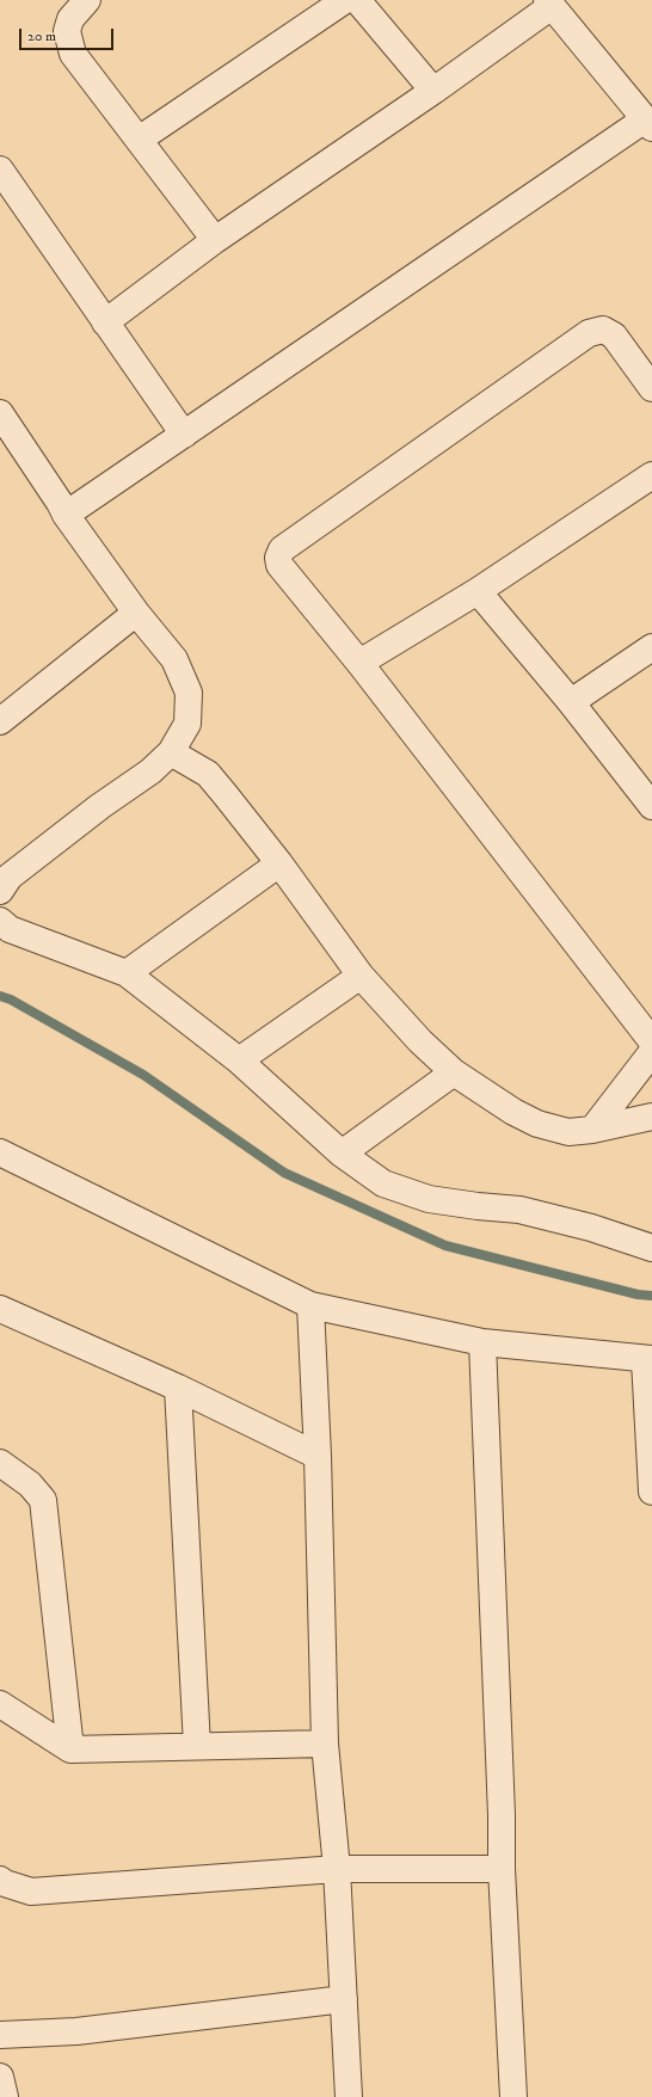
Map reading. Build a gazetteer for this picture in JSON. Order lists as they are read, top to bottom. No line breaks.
{"scale_bar":"20 m"}
